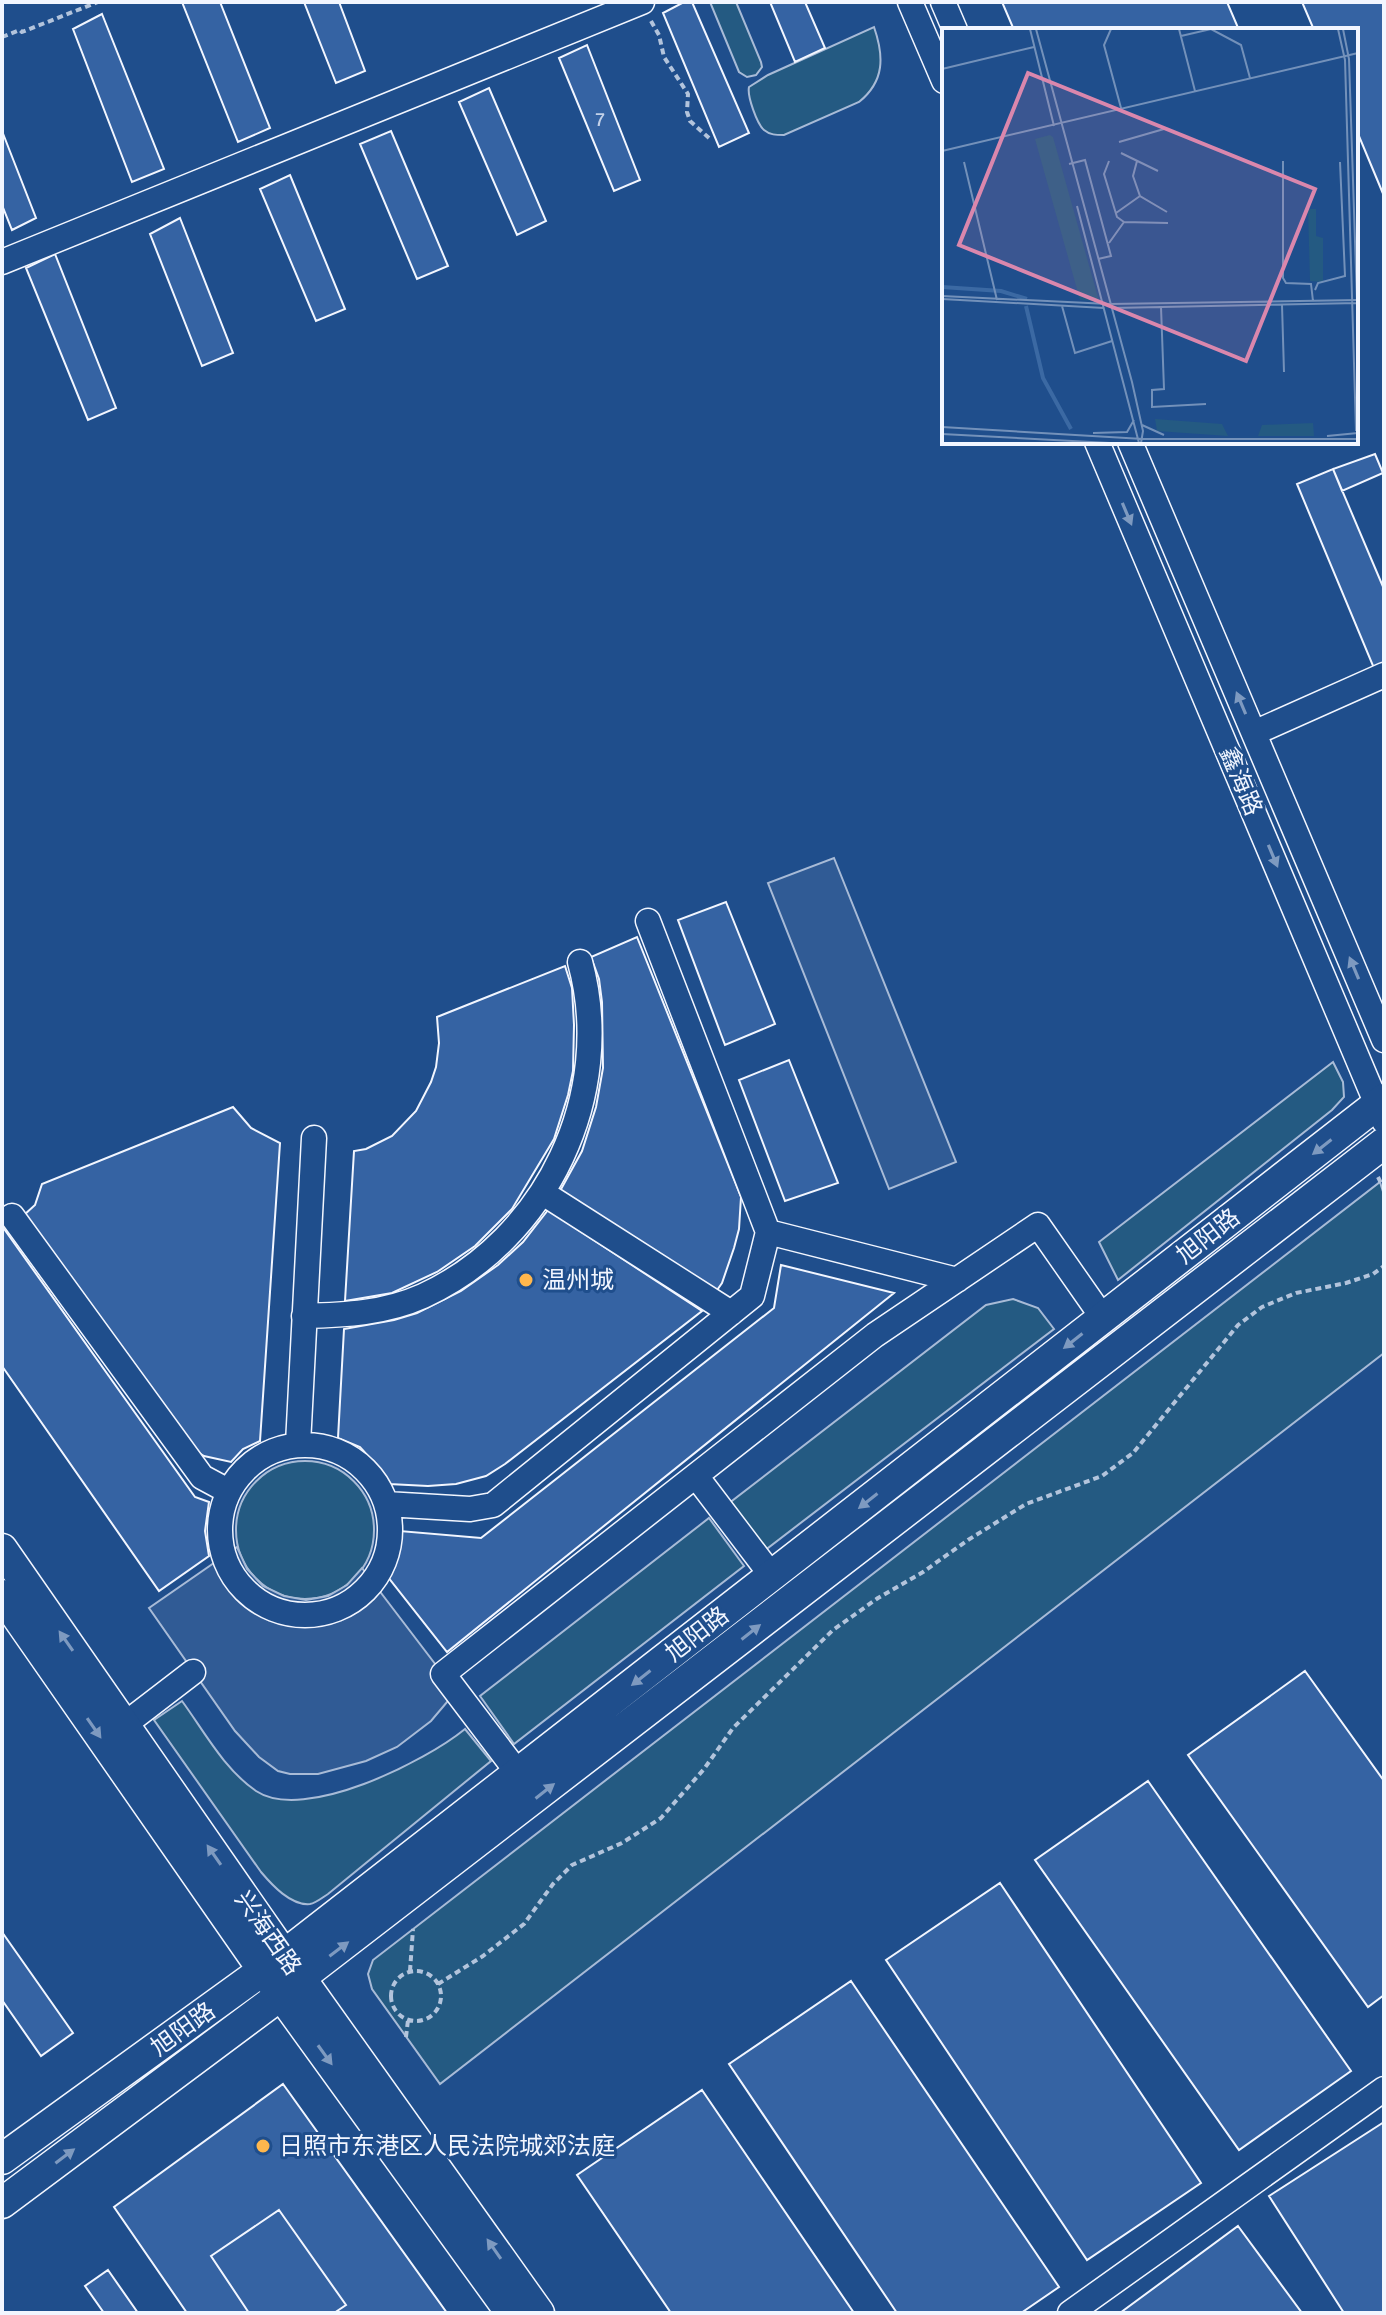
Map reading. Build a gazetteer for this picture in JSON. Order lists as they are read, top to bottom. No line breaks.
{"streets":{"main road":["旭阳路","兴海西路"],"street":["鑫海路"]},"crossings":[["鑫海路","旭阳路"],["旭阳路","兴海西路"]],"places":["温州城","日照市东港区人民法院城郊法庭"],"house_numbers":["7"]}
